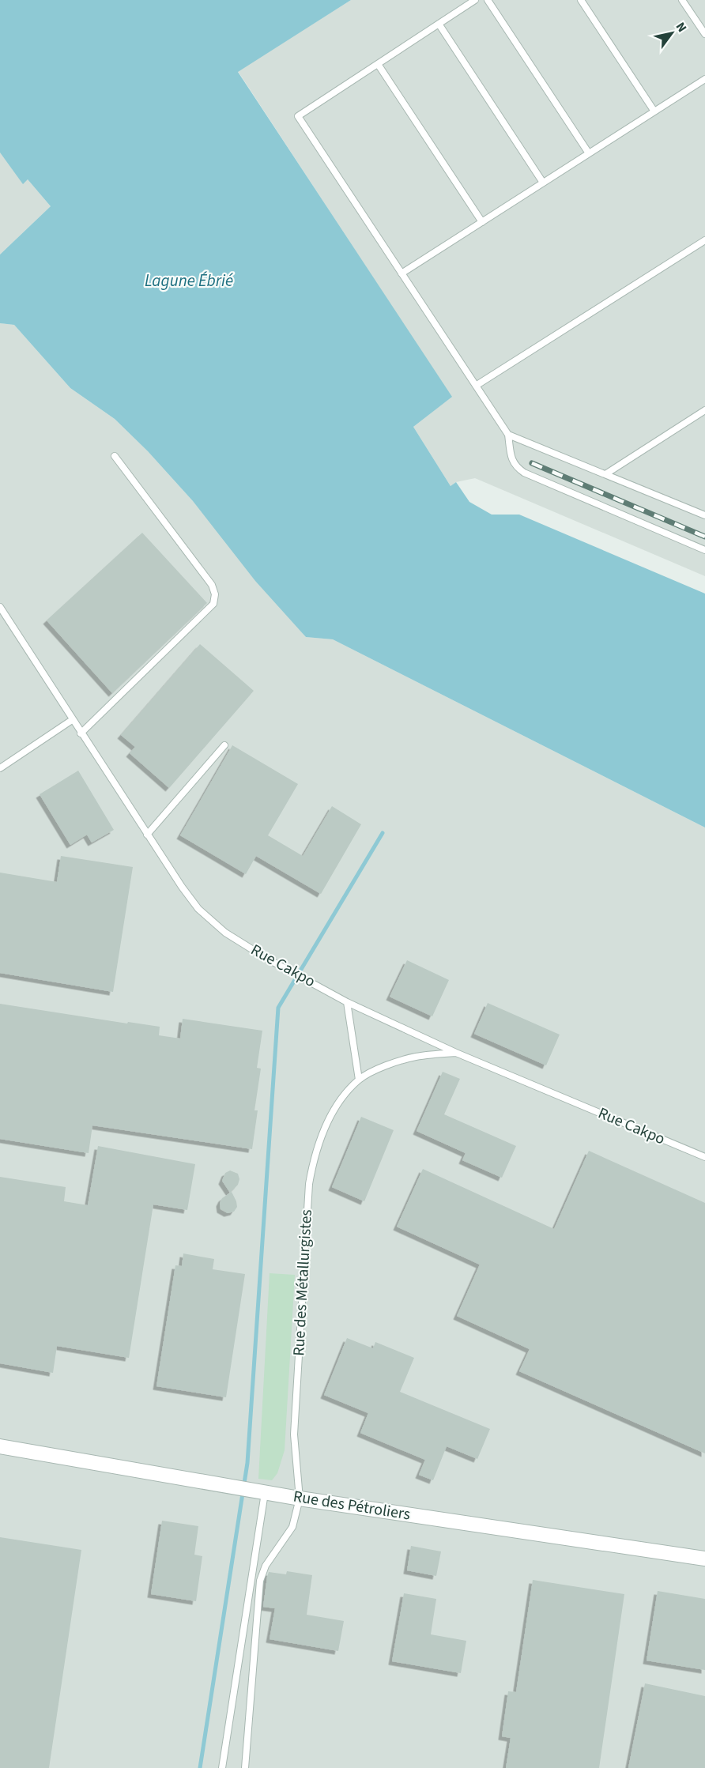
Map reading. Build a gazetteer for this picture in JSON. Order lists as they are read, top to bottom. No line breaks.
{"streets":{"street":["Rue des Pétroliers"],"lane":["Rue Cakpo","Rue des Métallurgistes"]},"crossings":[["Rue Cakpo","Rue des Métallurgistes"],["Rue des Métallurgistes","Rue des Pétroliers"]],"water":["Lagune Ébrié"],"north":"top right"}
